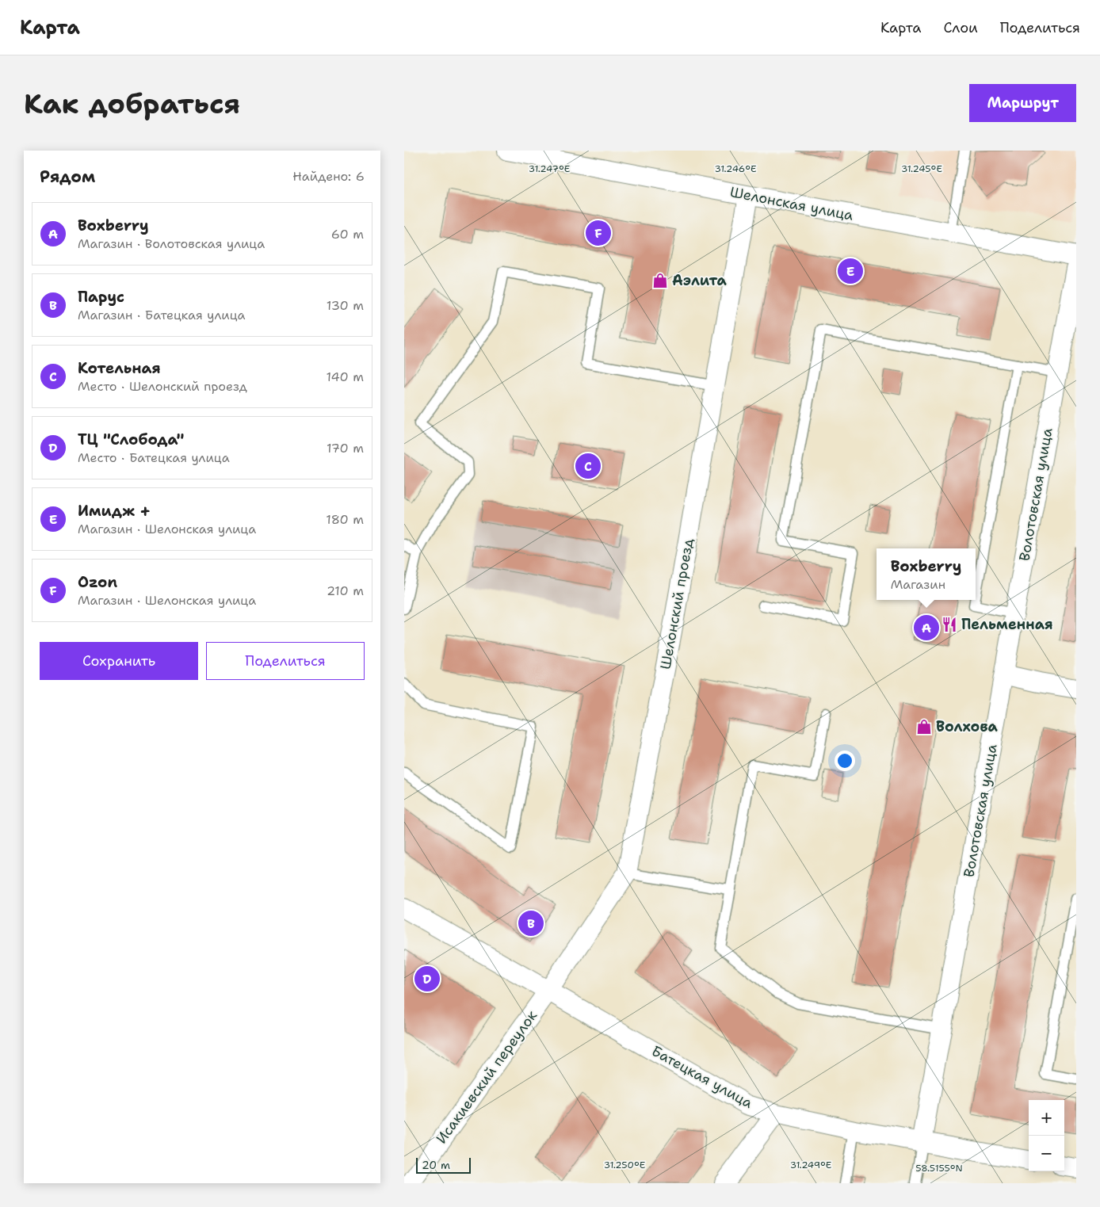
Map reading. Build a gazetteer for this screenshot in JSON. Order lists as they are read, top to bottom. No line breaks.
{"streets":{"street":["Шелонская улица","Волотовская улица","Шелонский проезд","Исакиевский переулок","Батецкая улица"]},"crossings":[["Шелонская улица","Шелонский проезд"],["Волотовская улица","Батецкая улица"],["Шелонский проезд","Исакиевский переулок"],["Шелонский проезд","Батецкая улица"],["Исакиевский переулок","Батецкая улица"]],"places":{"shop":["Аэлита","Волхова"],"restaurant":["Пельменная"]},"scale_bar":"20 m","page":{"header":"Карта","nav":["Карта","Слои","Поделиться"],"buttons":["Маршрут",["Сохранить","Поделиться"]],"title":"Как добраться","heading":["Рядом","Найдено: 6"],"list":[{"mark":"A","name":"Boxberry","note":"Магазин · Волотовская улица","value":"60 m"},{"mark":"B","name":"Парус","note":"Магазин · Батецкая улица","value":"130 m"},{"mark":"C","name":"Котельная","note":"Место · Шелонский проезд","value":"140 m"},{"mark":"D","name":"ТЦ \"Слобода\"","note":"Место · Батецкая улица","value":"170 m"},{"mark":"E","name":"Имидж +","note":"Магазин · Шелонская улица","value":"180 m"},{"mark":"F","name":"Ozon","note":"Магазин · Шелонская улица","value":"210 m"}],"pins":["F","E","C","A","B","D"],"popup":["Boxberry","Магазин"],"map_buttons":["+","−"],"scale":"20 m"},"coordinates":["31.247°E","31.246°E","31.245°E","31.250°E","31.249°E","58.5155°N"]}
